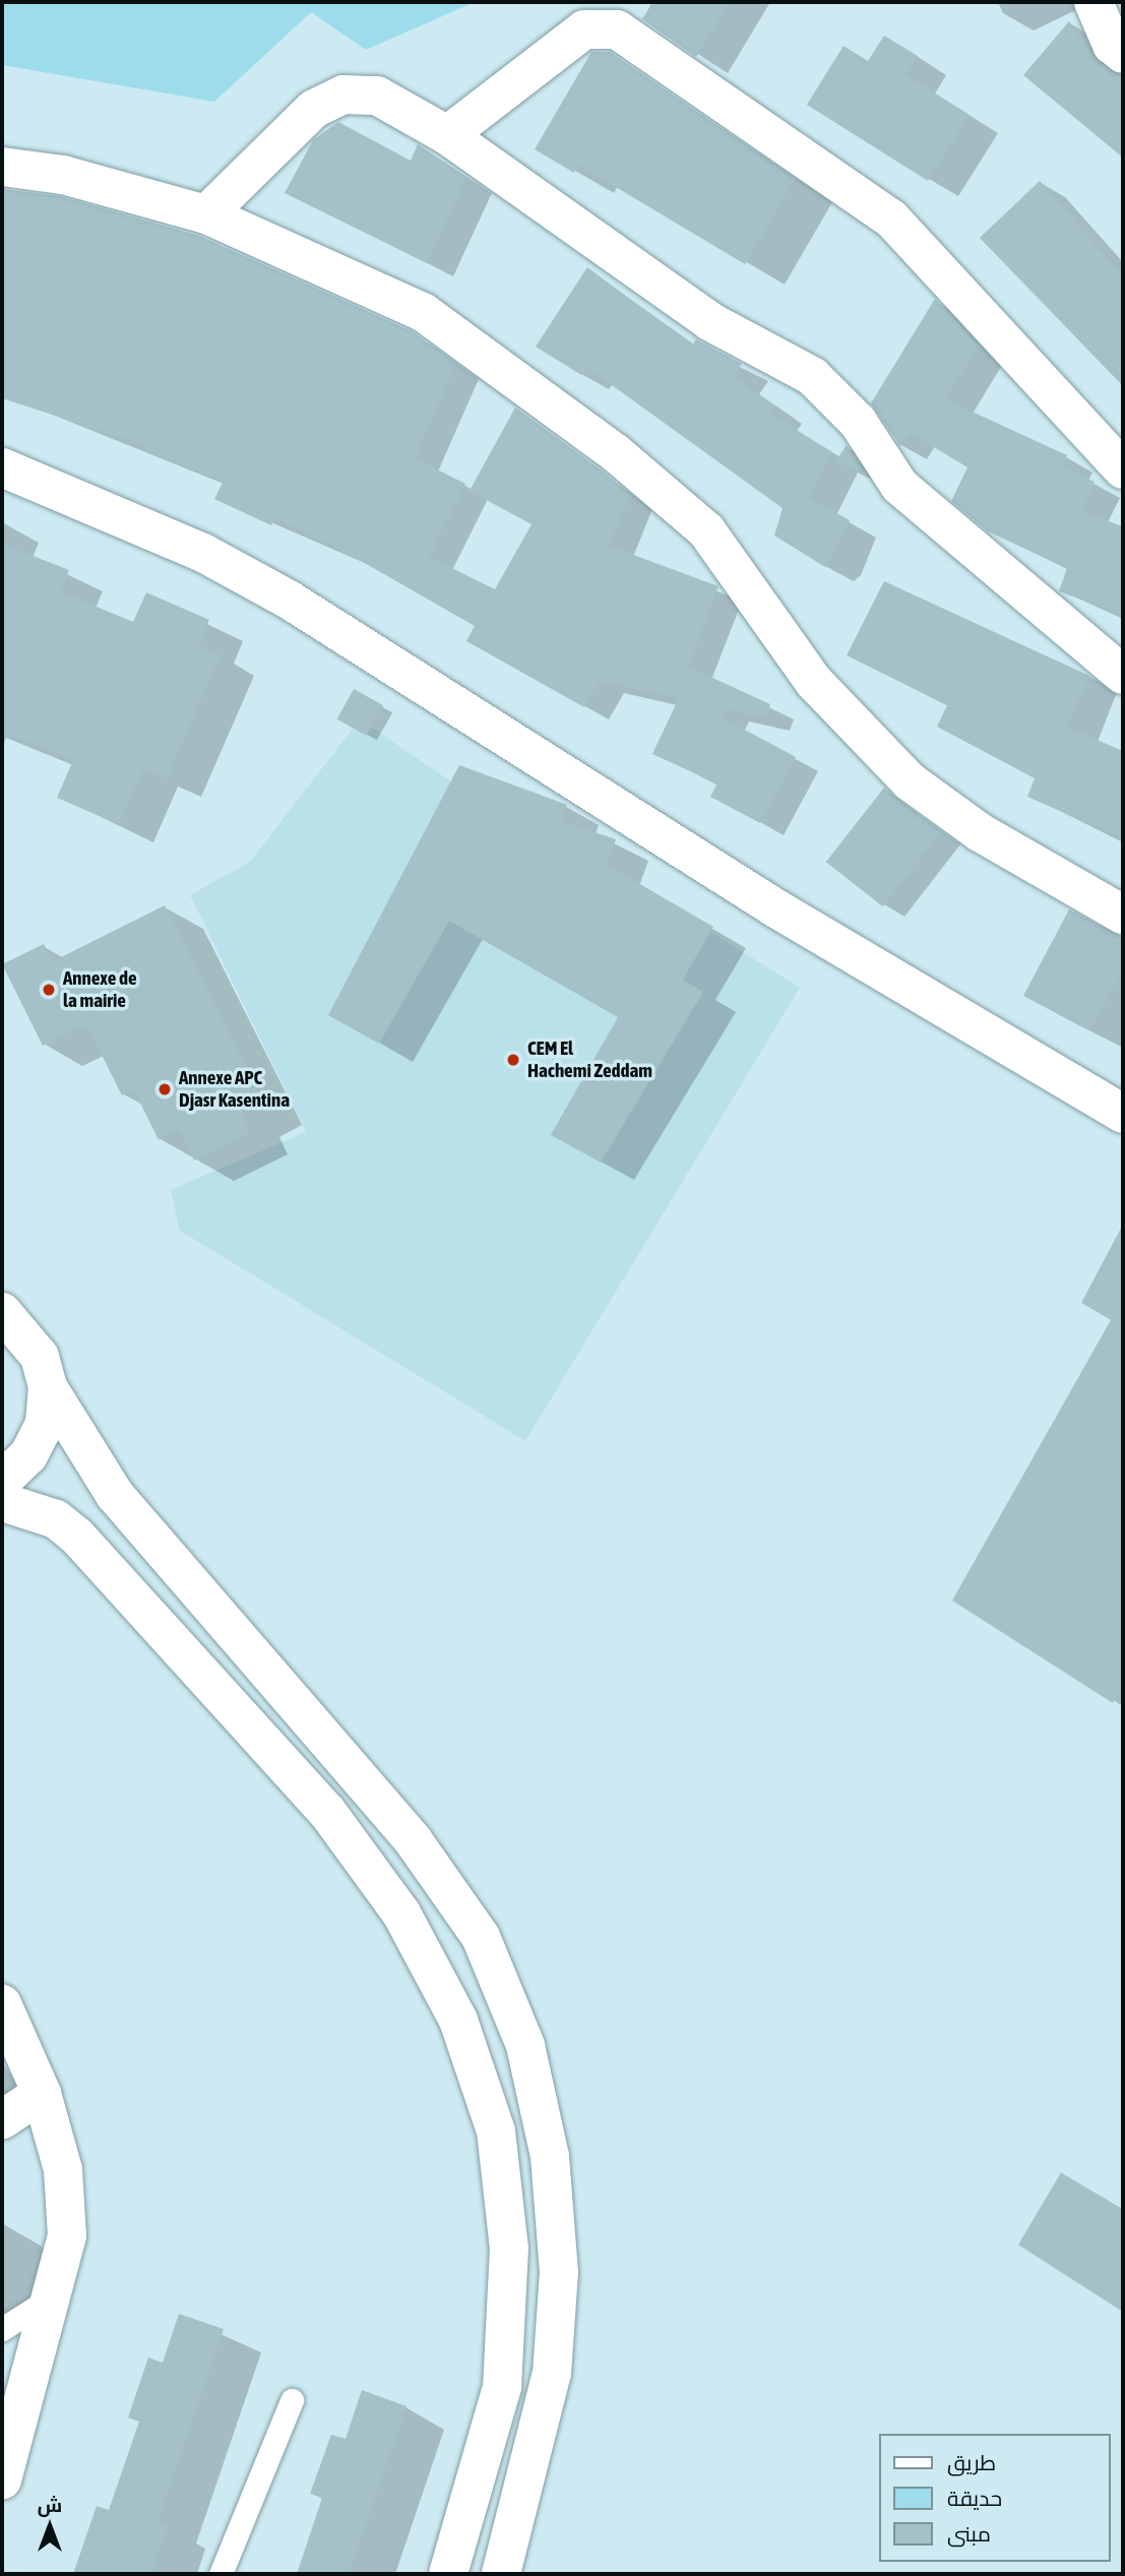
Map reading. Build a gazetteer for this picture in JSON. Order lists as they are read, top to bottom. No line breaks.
{"places":["Annexe de la mairie","CEM El Hachemi Zeddam","Annexe APC Djasr Kasentina"],"legend":["طريق","حديقة","مبنى"],"north":"top"}
